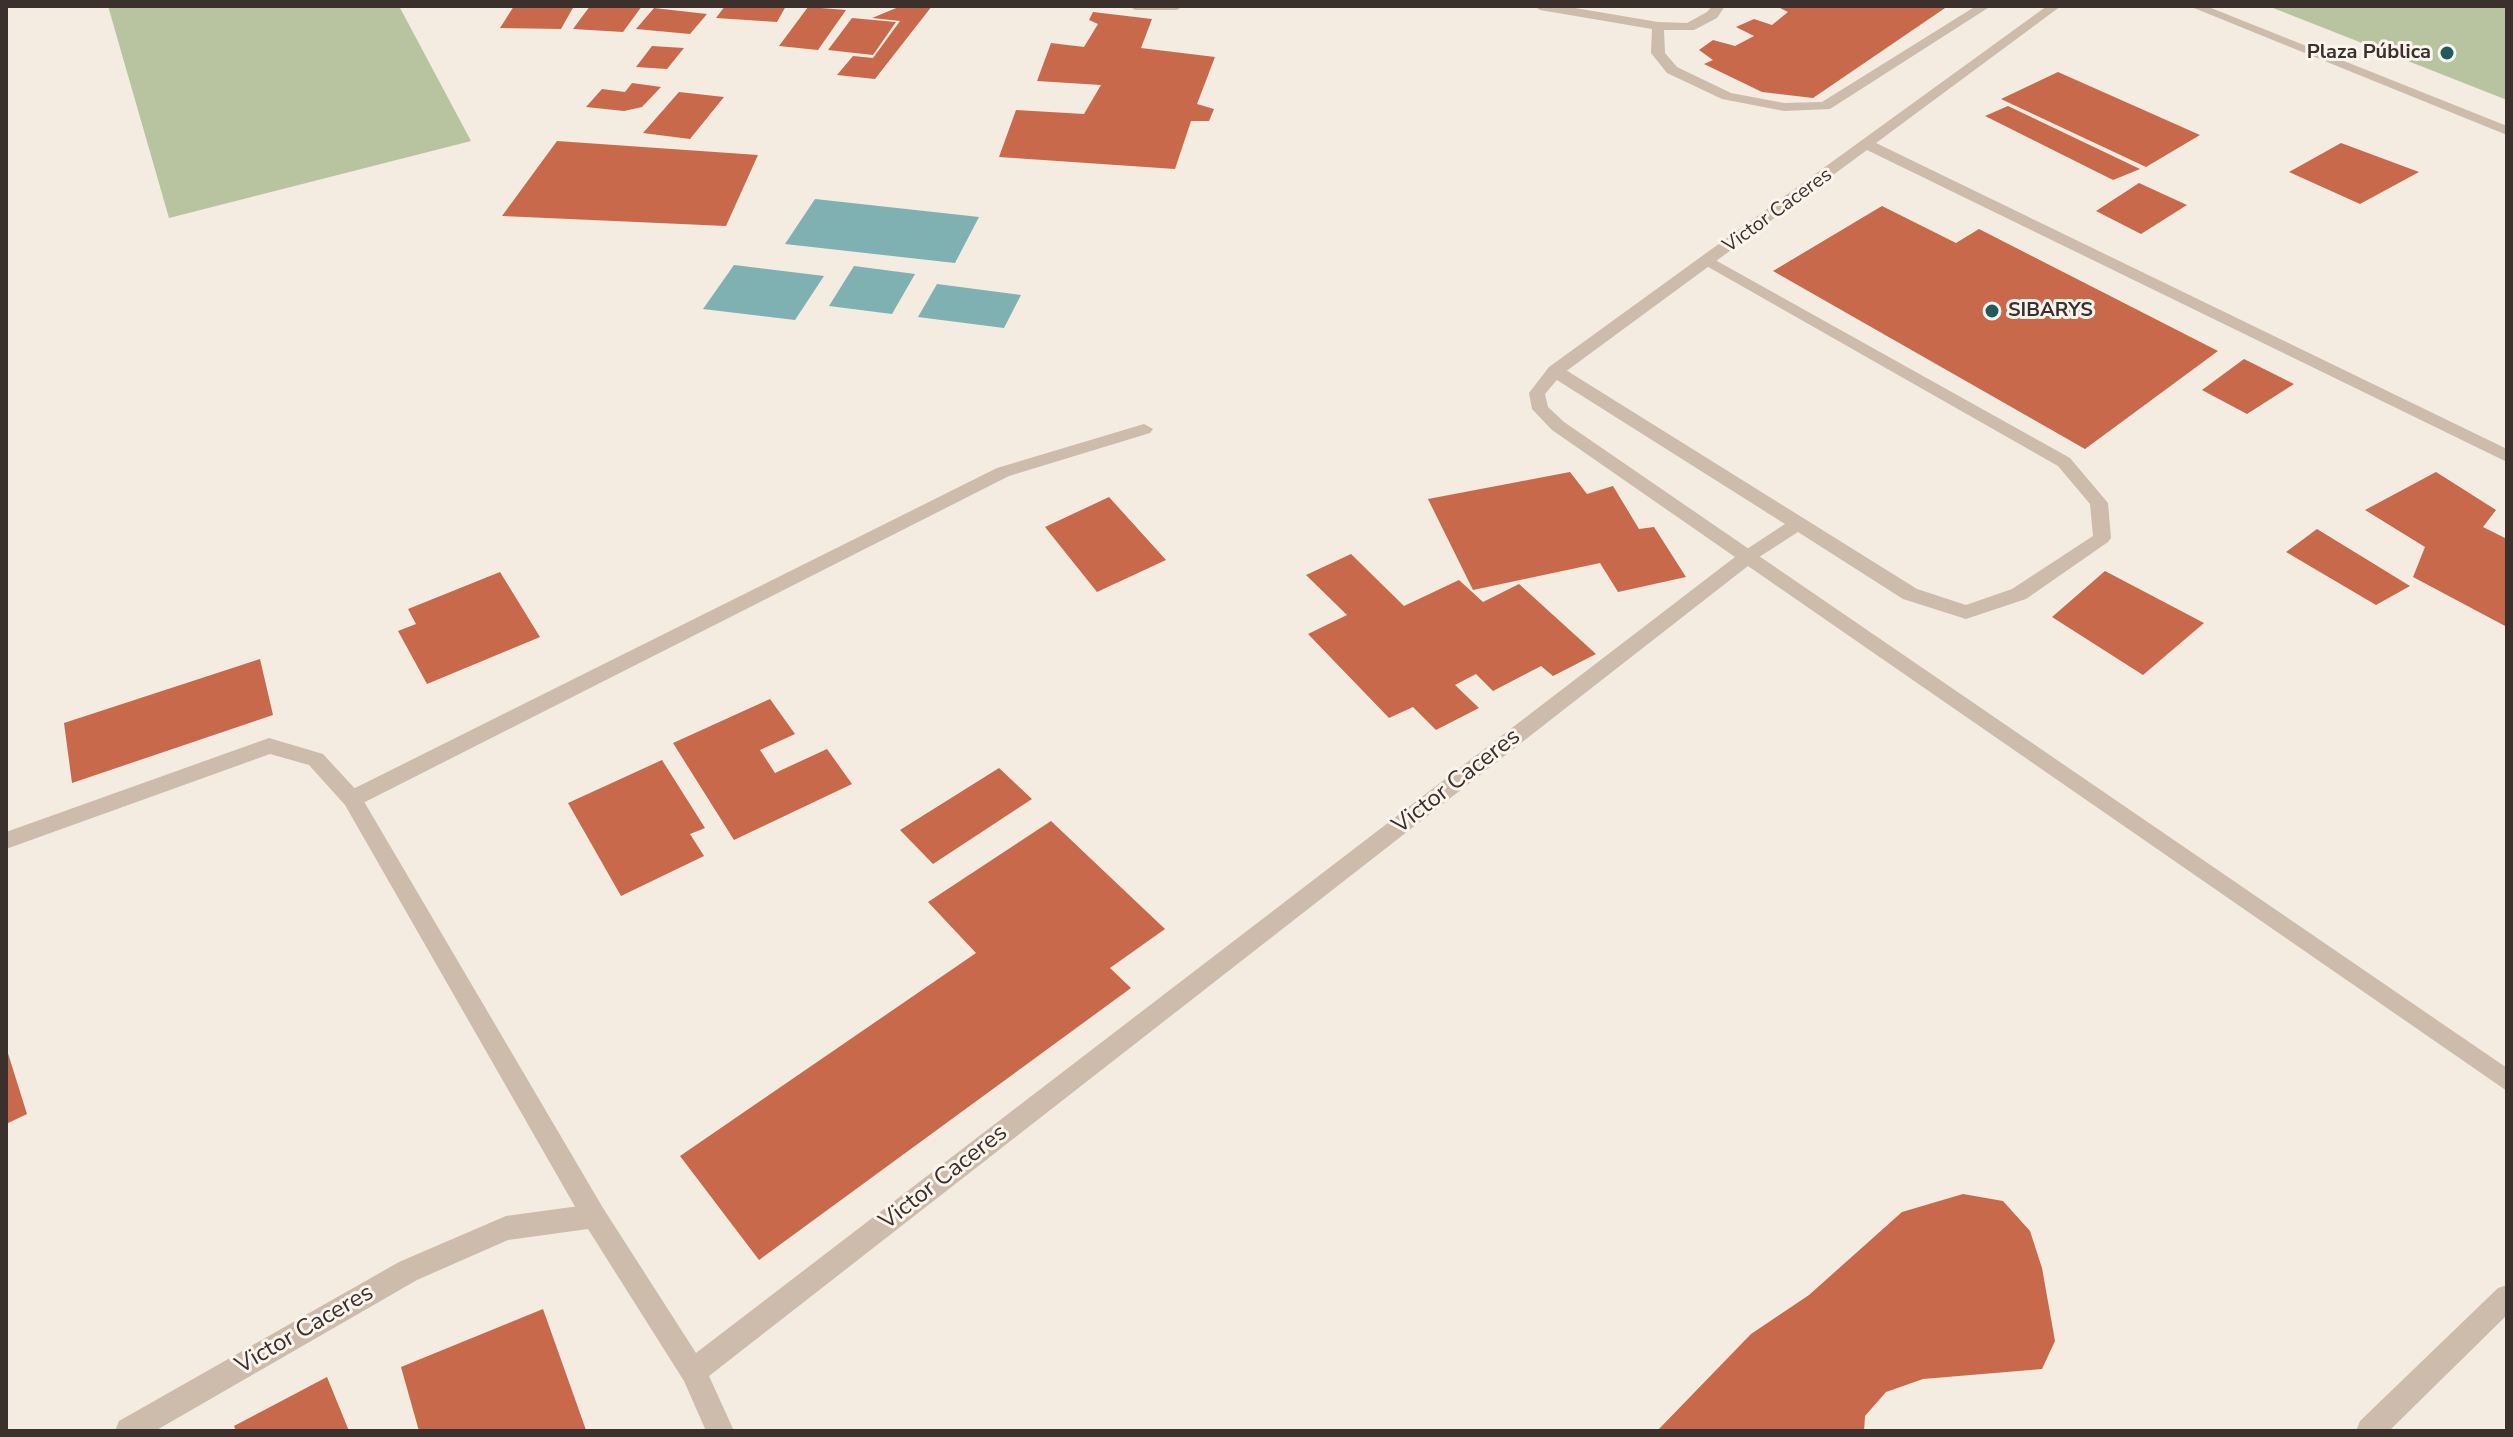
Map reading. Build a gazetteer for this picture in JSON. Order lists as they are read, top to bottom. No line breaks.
{"streets":{"street":["Victor Caceres"]},"places":["Plaza Pública","SIBARYS"]}
